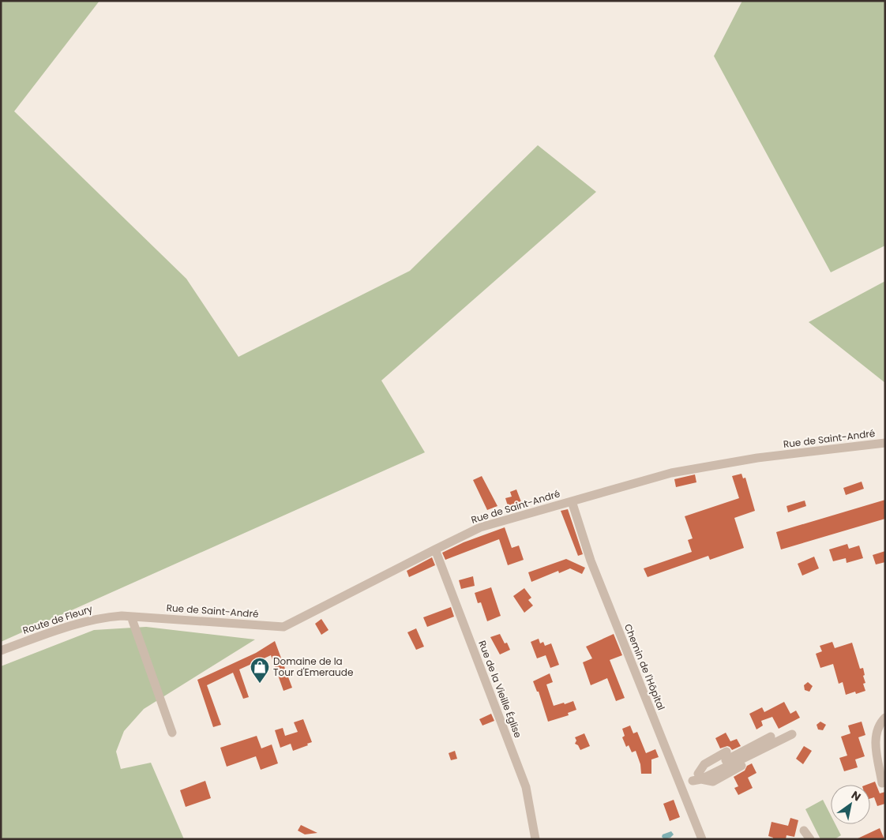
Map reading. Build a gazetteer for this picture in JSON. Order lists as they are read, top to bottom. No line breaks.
{"streets":{"street":["Rue de Saint-André","Route de Fleury","Chemin de l'Hôpital","Rue de la Vieille Église"]},"crossings":[["Rue de Saint-André","Route de Fleury"],["Rue de Saint-André","Chemin de l'Hôpital"],["Rue de Saint-André","Rue de la Vieille Église"]],"places":{"shop":["Domaine de la Tour d'Emeraude"]},"north":"top right"}
